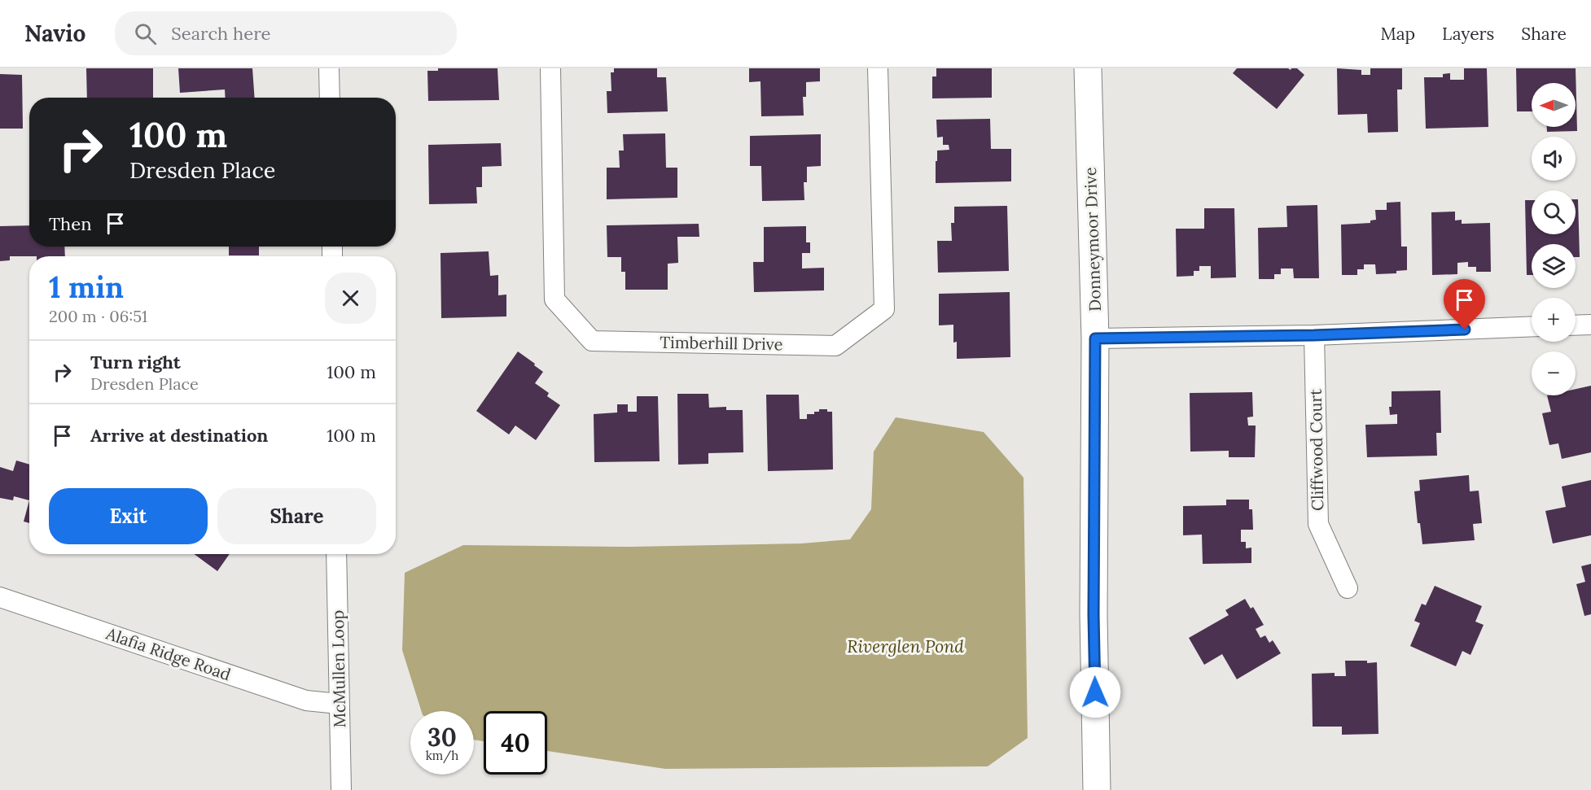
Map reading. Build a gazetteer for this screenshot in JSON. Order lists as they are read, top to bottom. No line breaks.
{"streets":{"street":["Donneymoor Drive","Timberhill Drive","Cliffwood Court","Alafia Ridge Road","McMullen Loop"]},"crossings":[["Alafia Ridge Road","McMullen Loop"]],"water":["Riverglen Pond"],"north":"left","page":{"header":"Navio","search":"Search here","nav":["Map","Layers","Share"],"map_buttons":["+","−"],"turn":["100 m","Dresden Place"],"then":"Then","heading":["1 min","200 m · 06:51"],"list":[{"name":"Turn right","note":"Dresden Place","value":"100 m"},{"name":"Arrive at destination","value":"100 m"}],"buttons":["Exit","Share"],"speed":"30 km/h","limit":"40"}}
